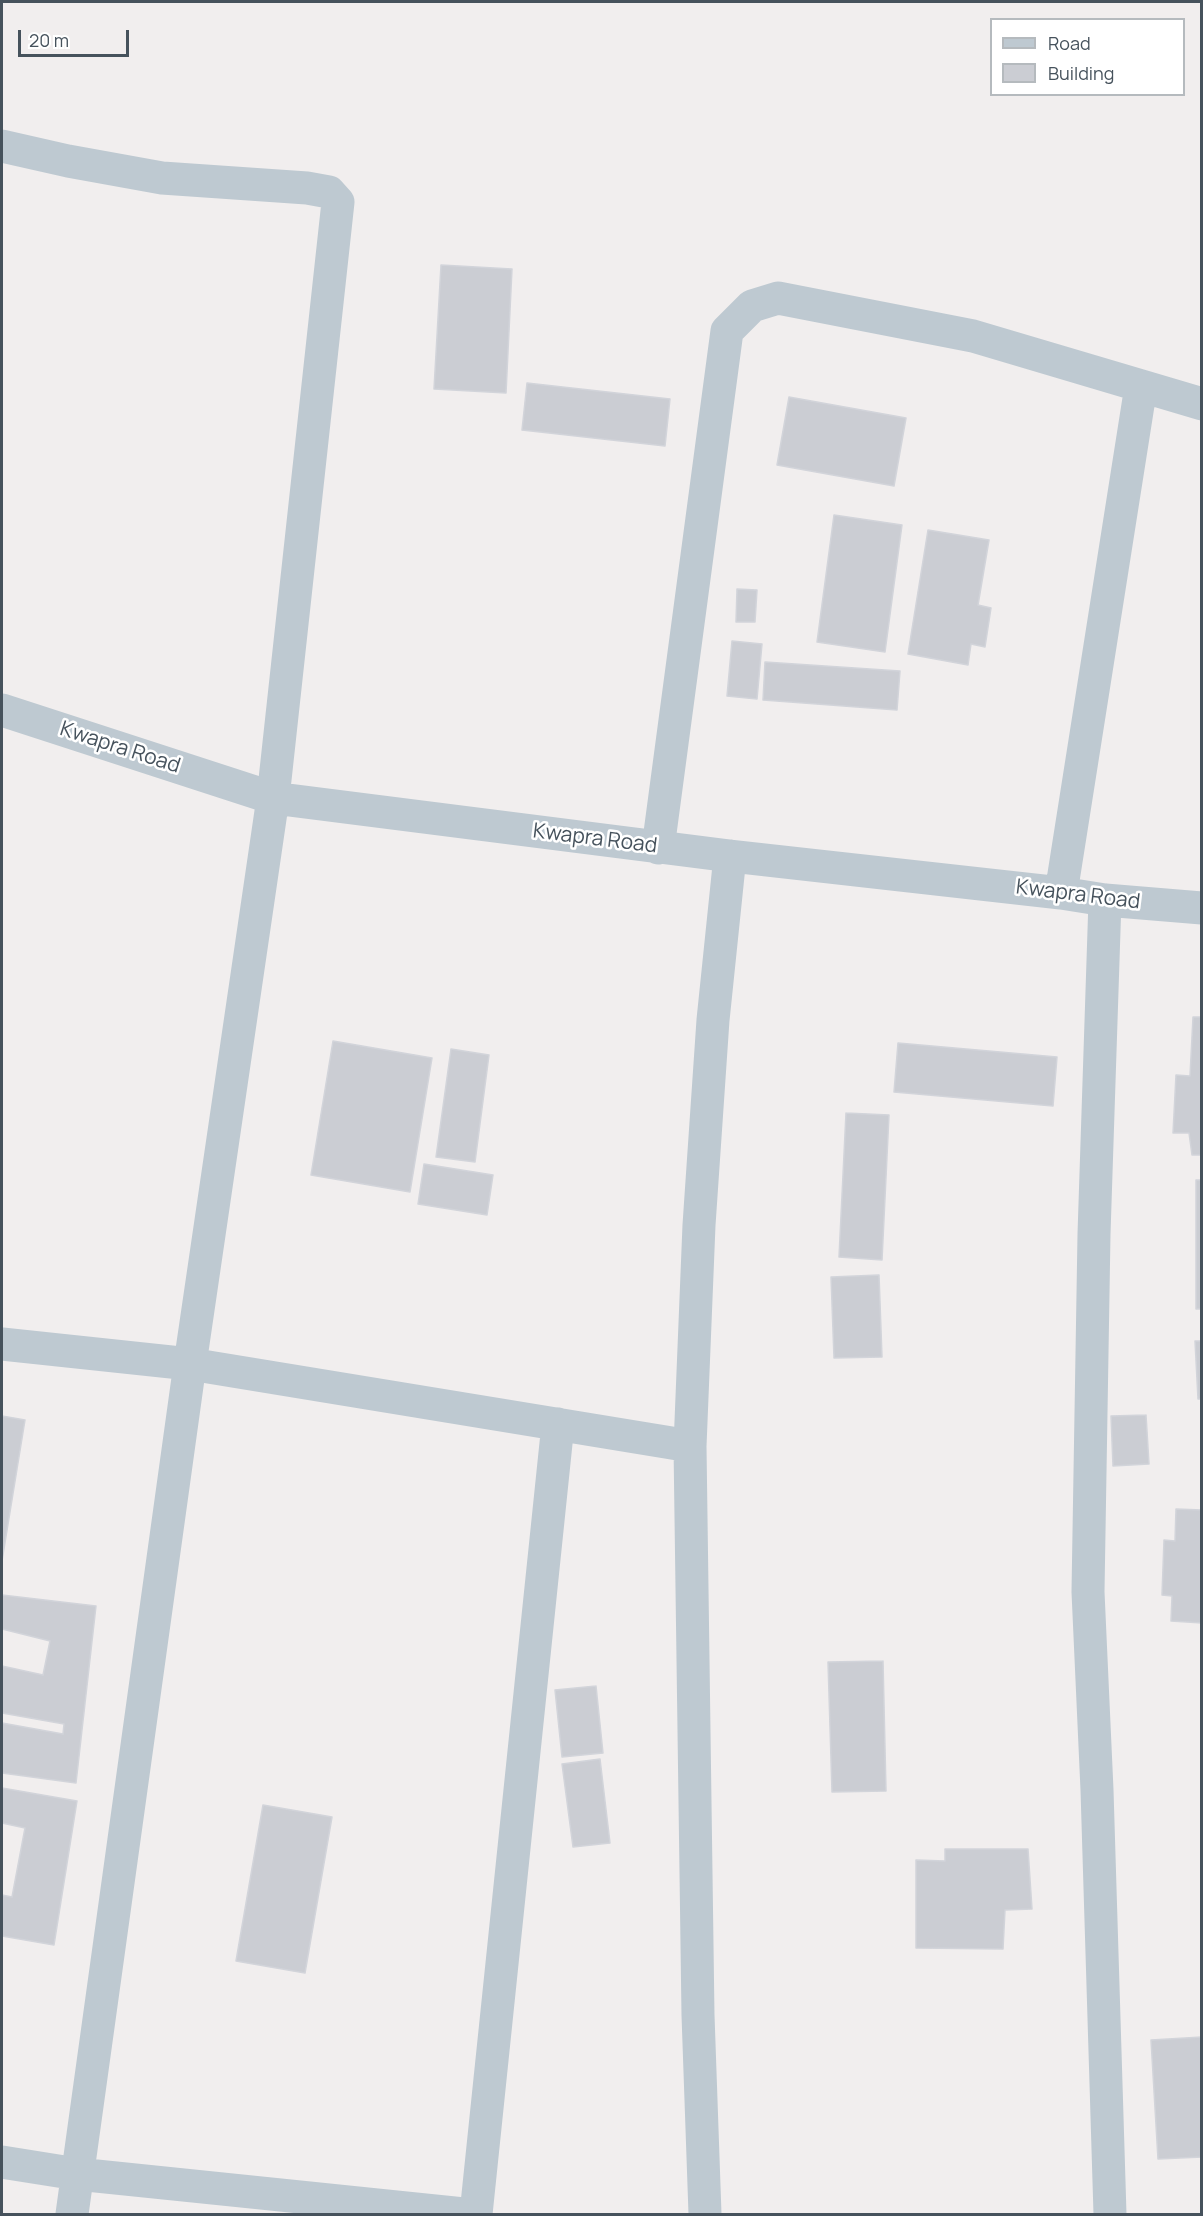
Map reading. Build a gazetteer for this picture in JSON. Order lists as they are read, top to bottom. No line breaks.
{"streets":{"street":["Kwapra Road"]},"legend":["Road","Building"],"scale_bar":"20 m"}
